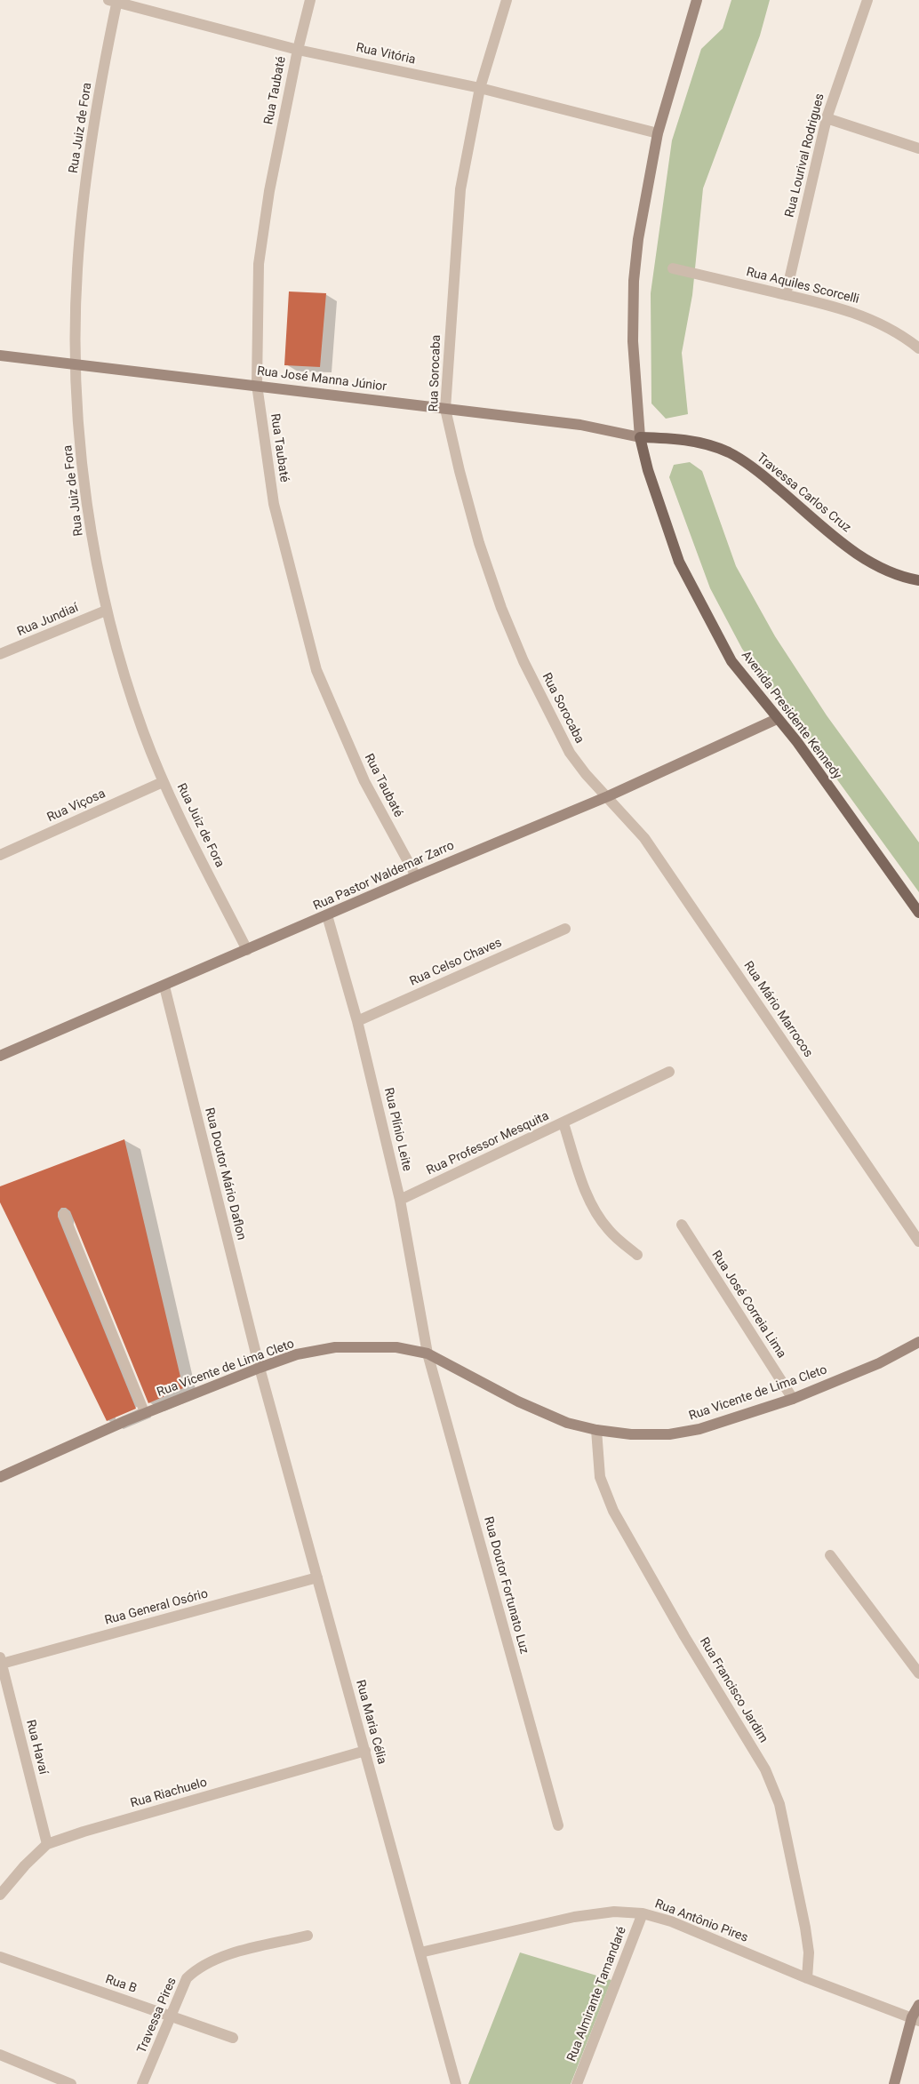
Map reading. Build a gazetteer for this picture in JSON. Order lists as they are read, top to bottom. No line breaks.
{"streets":{"main road":["Rua José Manna Júnior","Travessa Carlos Cruz","Avenida Presidente Kennedy","Rua Pastor Waldemar Zarro","Rua Vicente de Lima Cleto"],"street":["Rua Vitória","Rua Taubaté","Rua Juiz de Fora","Rua Lourival Rodrigues","Rua Aquiles Scorcelli","Rua Sorocaba","Rua Jundiaí","Rua Viçosa","Rua Celso Chaves","Rua Mário Marrocos","Rua Plínio Leite","Rua Professor Mesquita","Rua Doutor Mário Daflon","Rua José Correia Lima","Rua Doutor Fortunato Luz","Rua General Osório","Rua Francisco Jardim","Rua Maria Célia","Rua Havaí","Rua Riachuelo","Rua Antônio Pires","Rua B","Rua Almirante Tamandaré","Travessa Pires"]},"crossings":[["Rua Vitória","Rua Taubaté"],["Rua Vitória","Rua Juiz de Fora"],["Rua Vitória","Rua Sorocaba"],["Rua Vitória","Avenida Presidente Kennedy"],["Rua Taubaté","Rua José Manna Júnior"],["Rua Taubaté","Rua Pastor Waldemar Zarro"],["Rua Juiz de Fora","Rua José Manna Júnior"],["Rua Juiz de Fora","Rua Jundiaí"],["Rua Juiz de Fora","Rua Viçosa"],["Rua Juiz de Fora","Rua Pastor Waldemar Zarro"],["Rua Lourival Rodrigues","Rua Aquiles Scorcelli"],["Rua Sorocaba","Rua José Manna Júnior"],["Rua Sorocaba","Rua Pastor Waldemar Zarro"],["Rua Sorocaba","Rua Mário Marrocos"],["Rua José Manna Júnior","Travessa Carlos Cruz"],["Rua José Manna Júnior","Avenida Presidente Kennedy"],["Travessa Carlos Cruz","Avenida Presidente Kennedy"],["Avenida Presidente Kennedy","Rua Pastor Waldemar Zarro"],["Rua Pastor Waldemar Zarro","Rua Mário Marrocos"],["Rua Pastor Waldemar Zarro","Rua Plínio Leite"],["Rua Pastor Waldemar Zarro","Rua Doutor Mário Daflon"],["Rua Celso Chaves","Rua Plínio Leite"],["Rua Plínio Leite","Rua Professor Mesquita"],["Rua Plínio Leite","Rua Vicente de Lima Cleto"],["Rua Plínio Leite","Rua Doutor Fortunato Luz"],["Rua Doutor Mário Daflon","Rua Vicente de Lima Cleto"],["Rua Doutor Mário Daflon","Rua Maria Célia"],["Rua José Correia Lima","Rua Vicente de Lima Cleto"],["Rua Vicente de Lima Cleto","Rua Doutor Fortunato Luz"],["Rua Vicente de Lima Cleto","Rua Francisco Jardim"],["Rua Vicente de Lima Cleto","Rua Maria Célia"],["Rua General Osório","Rua Maria Célia"],["Rua General Osório","Rua Havaí"],["Rua Francisco Jardim","Rua Antônio Pires"],["Rua Maria Célia","Rua Riachuelo"],["Rua Maria Célia","Rua Antônio Pires"],["Rua Havaí","Rua Riachuelo"],["Rua Antônio Pires","Rua Almirante Tamandaré"],["Rua B","Travessa Pires"]]}
